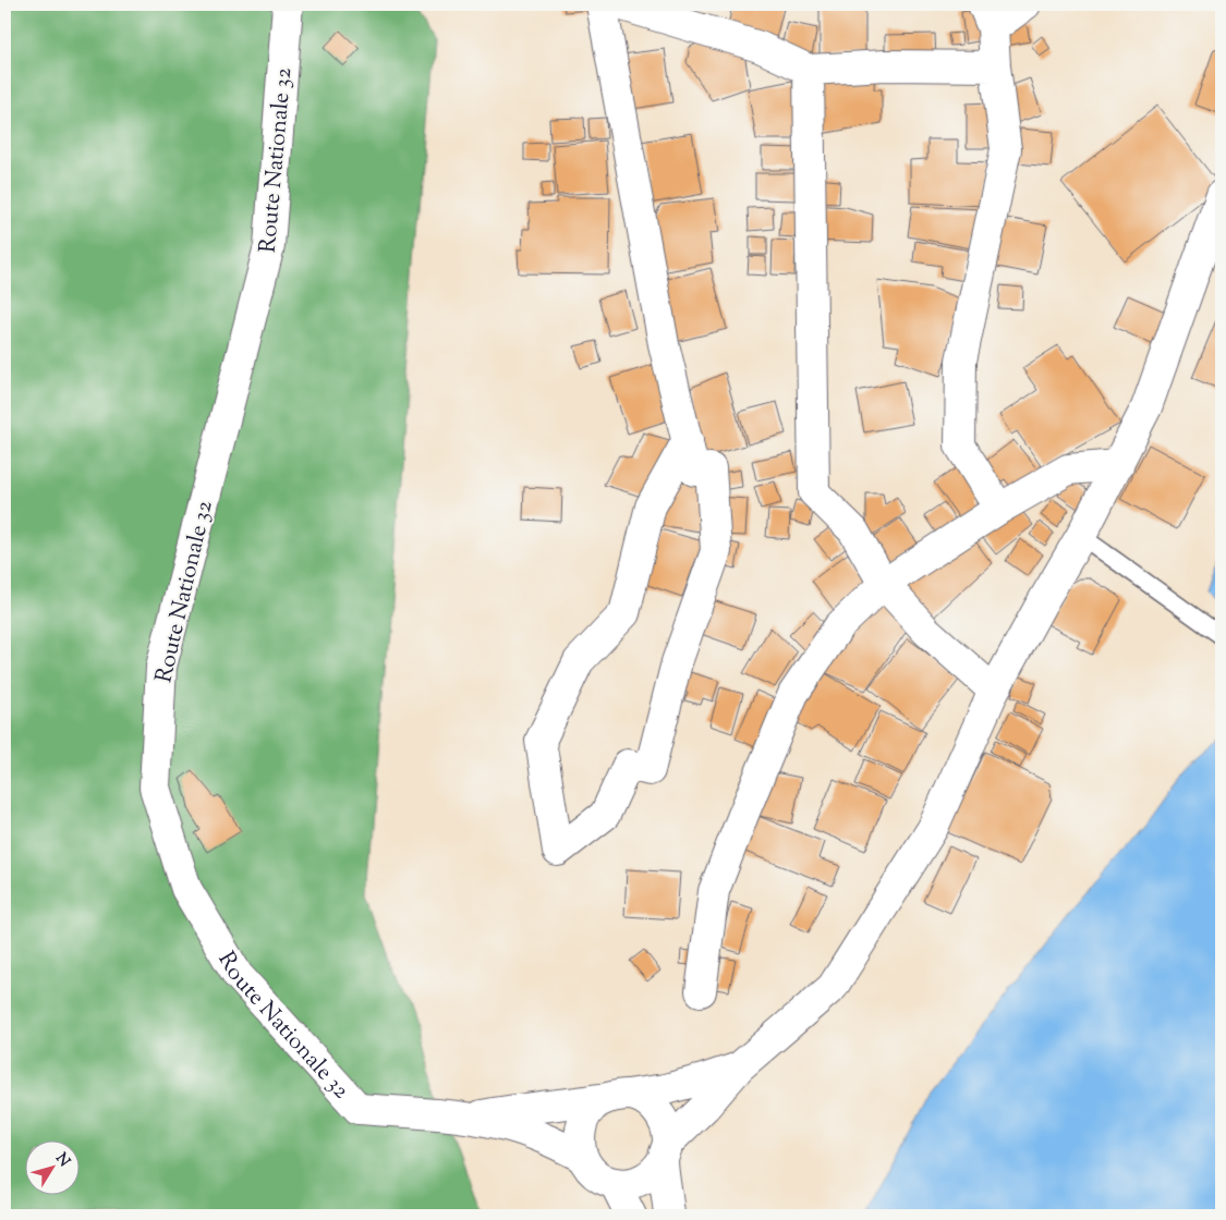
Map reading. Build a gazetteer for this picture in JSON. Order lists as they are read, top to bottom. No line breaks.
{"streets":{"street":["Route Nationale 32"]},"north":"top right"}
